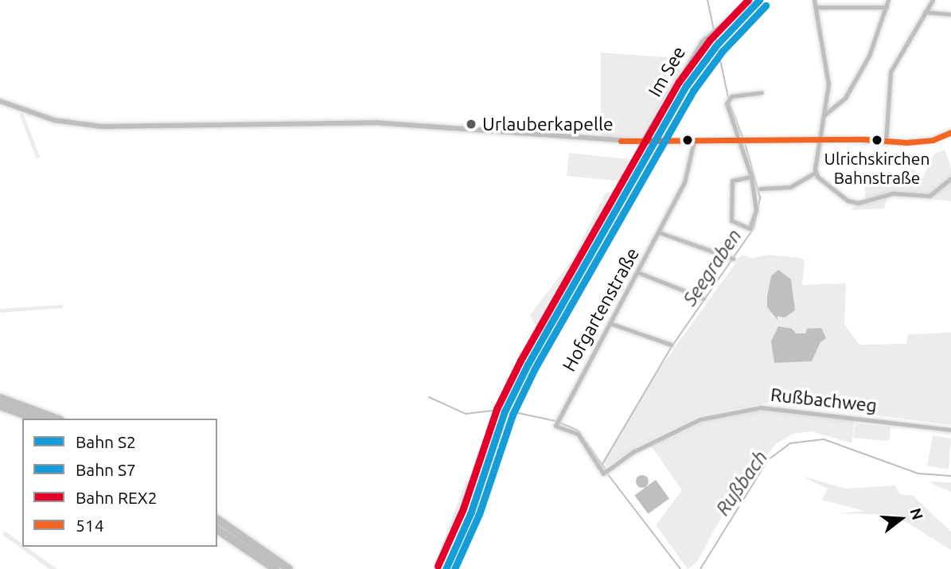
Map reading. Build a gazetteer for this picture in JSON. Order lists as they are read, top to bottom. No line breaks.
{"streets":{"street":["Im See","Hofgartenstraße","Rußbachweg"]},"crossings":[["Hofgartenstraße","Rußbachweg"]],"water":["Seegraben","Rußbach"],"places":["Urlauberkapelle","Ulrichskirchen Bahnstraße"],"lines":["rail line S2","rail line REX2","rail line S7","transit line 514"],"legend":["Bahn S2","Bahn S7","Bahn REX2","514"],"north":"right"}
